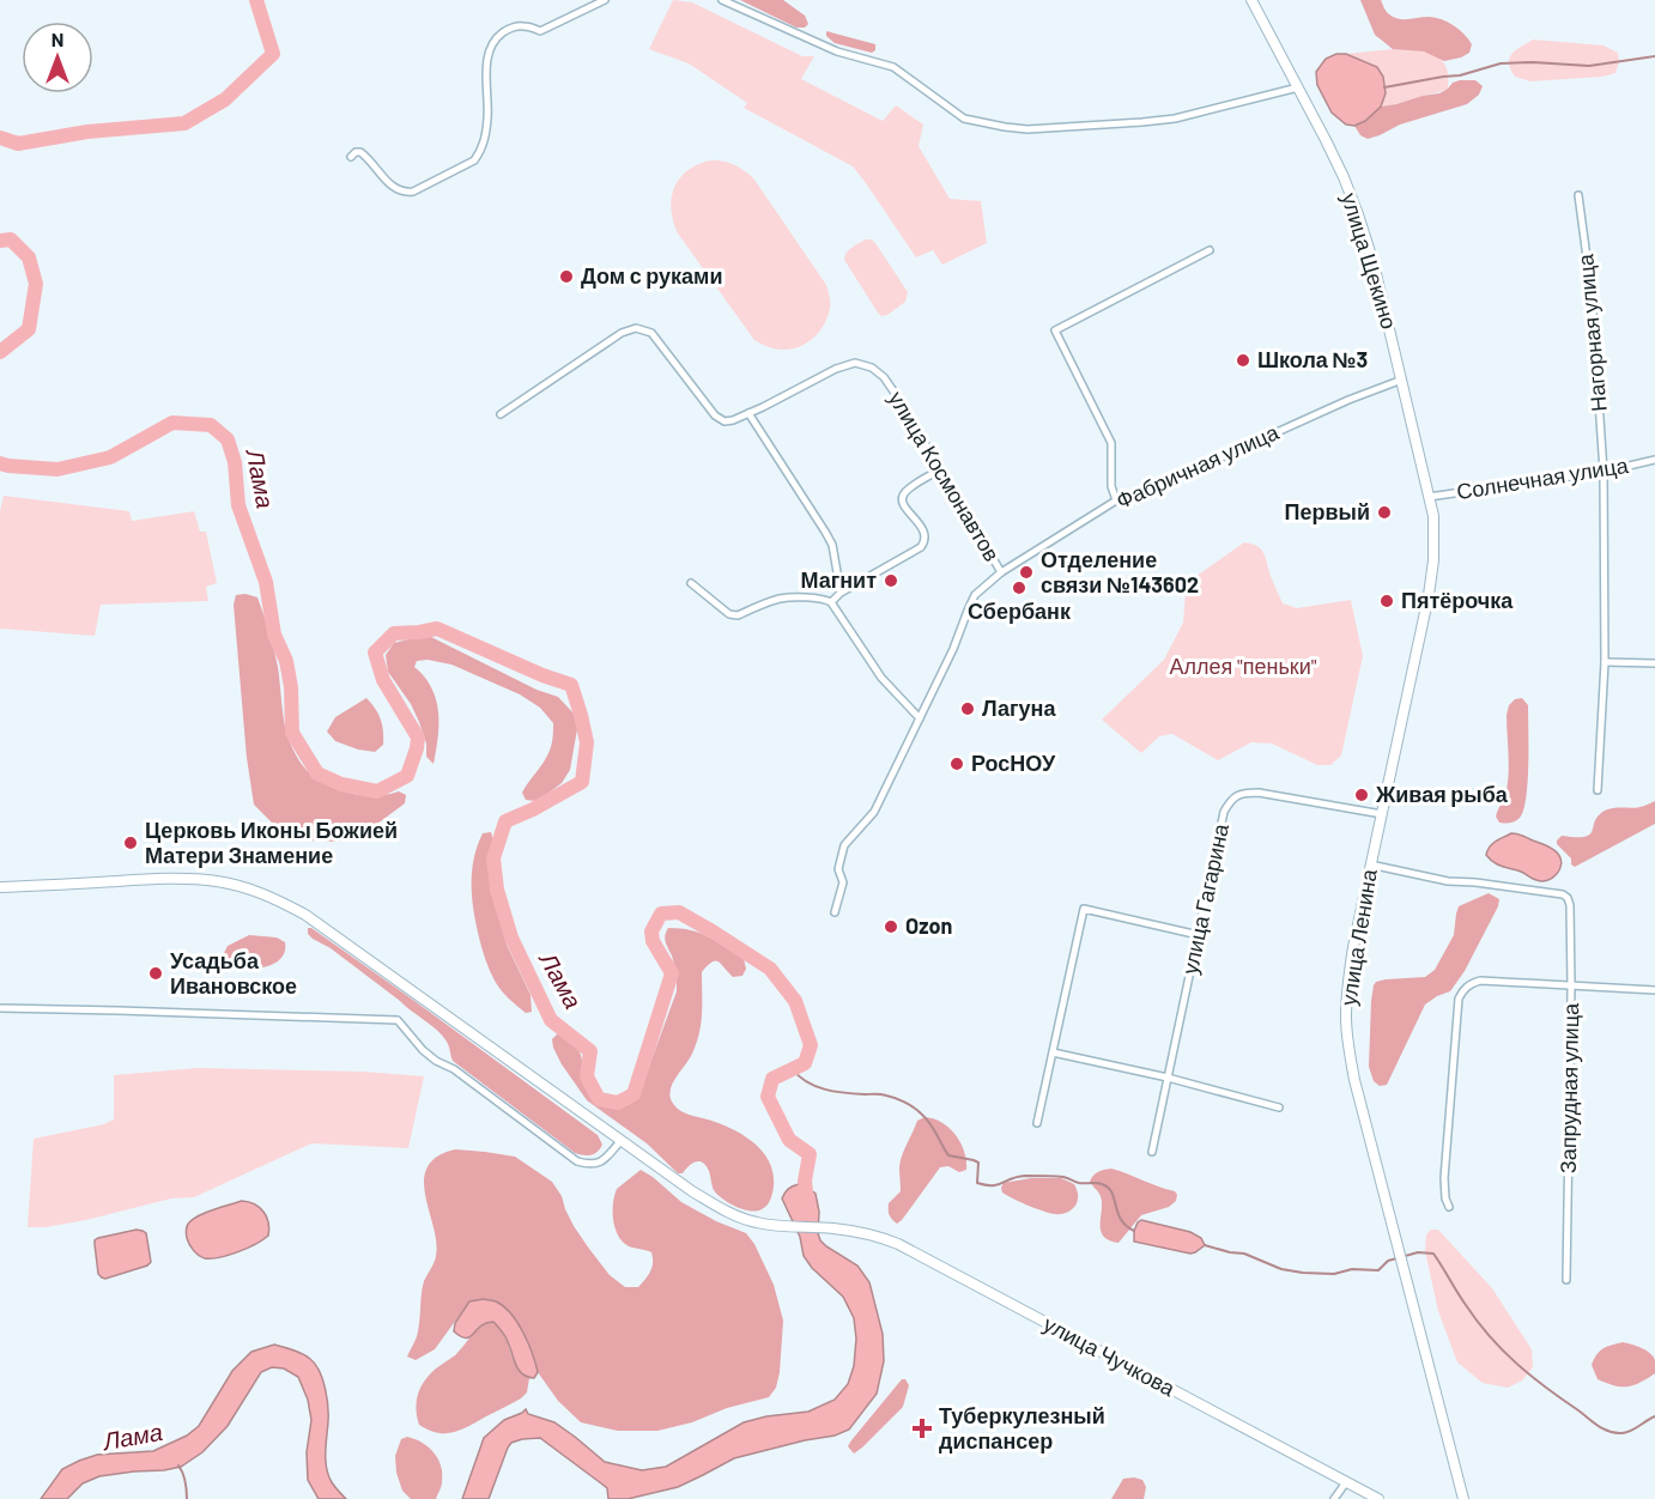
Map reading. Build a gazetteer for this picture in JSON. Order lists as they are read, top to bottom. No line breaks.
{"streets":{"main road":["улица Щекино","улица Ленина","улица Чучкова"],"street":["Нагорная улица","Фабричная улица","улица Космонавтов","Солнечная улица","улица Гагарина","Запрудная улица"]},"crossings":[["улица Щекино","Фабричная улица"],["улица Щекино","Солнечная улица"],["улица Щекино","улица Ленина"],["Нагорная улица","Солнечная улица"],["Фабричная улица","улица Космонавтов"],["Солнечная улица","улица Ленина"],["улица Гагарина","улица Ленина"],["улица Ленина","Запрудная улица"]],"water":["Лама"],"parks":["Аллея \"пеньки\""],"places":{"other":["Дом с руками","Школа №3","Первый","Отделение связи №143602","Магнит","Сбербанк","Пятёрочка","Лагуна","РосНОУ","Живая рыба","Церковь Иконы Божией Матери Знамение","Ozon","Усадьба Ивановское"],"health":["Туберкулезный диспансер"]},"north":"top"}
